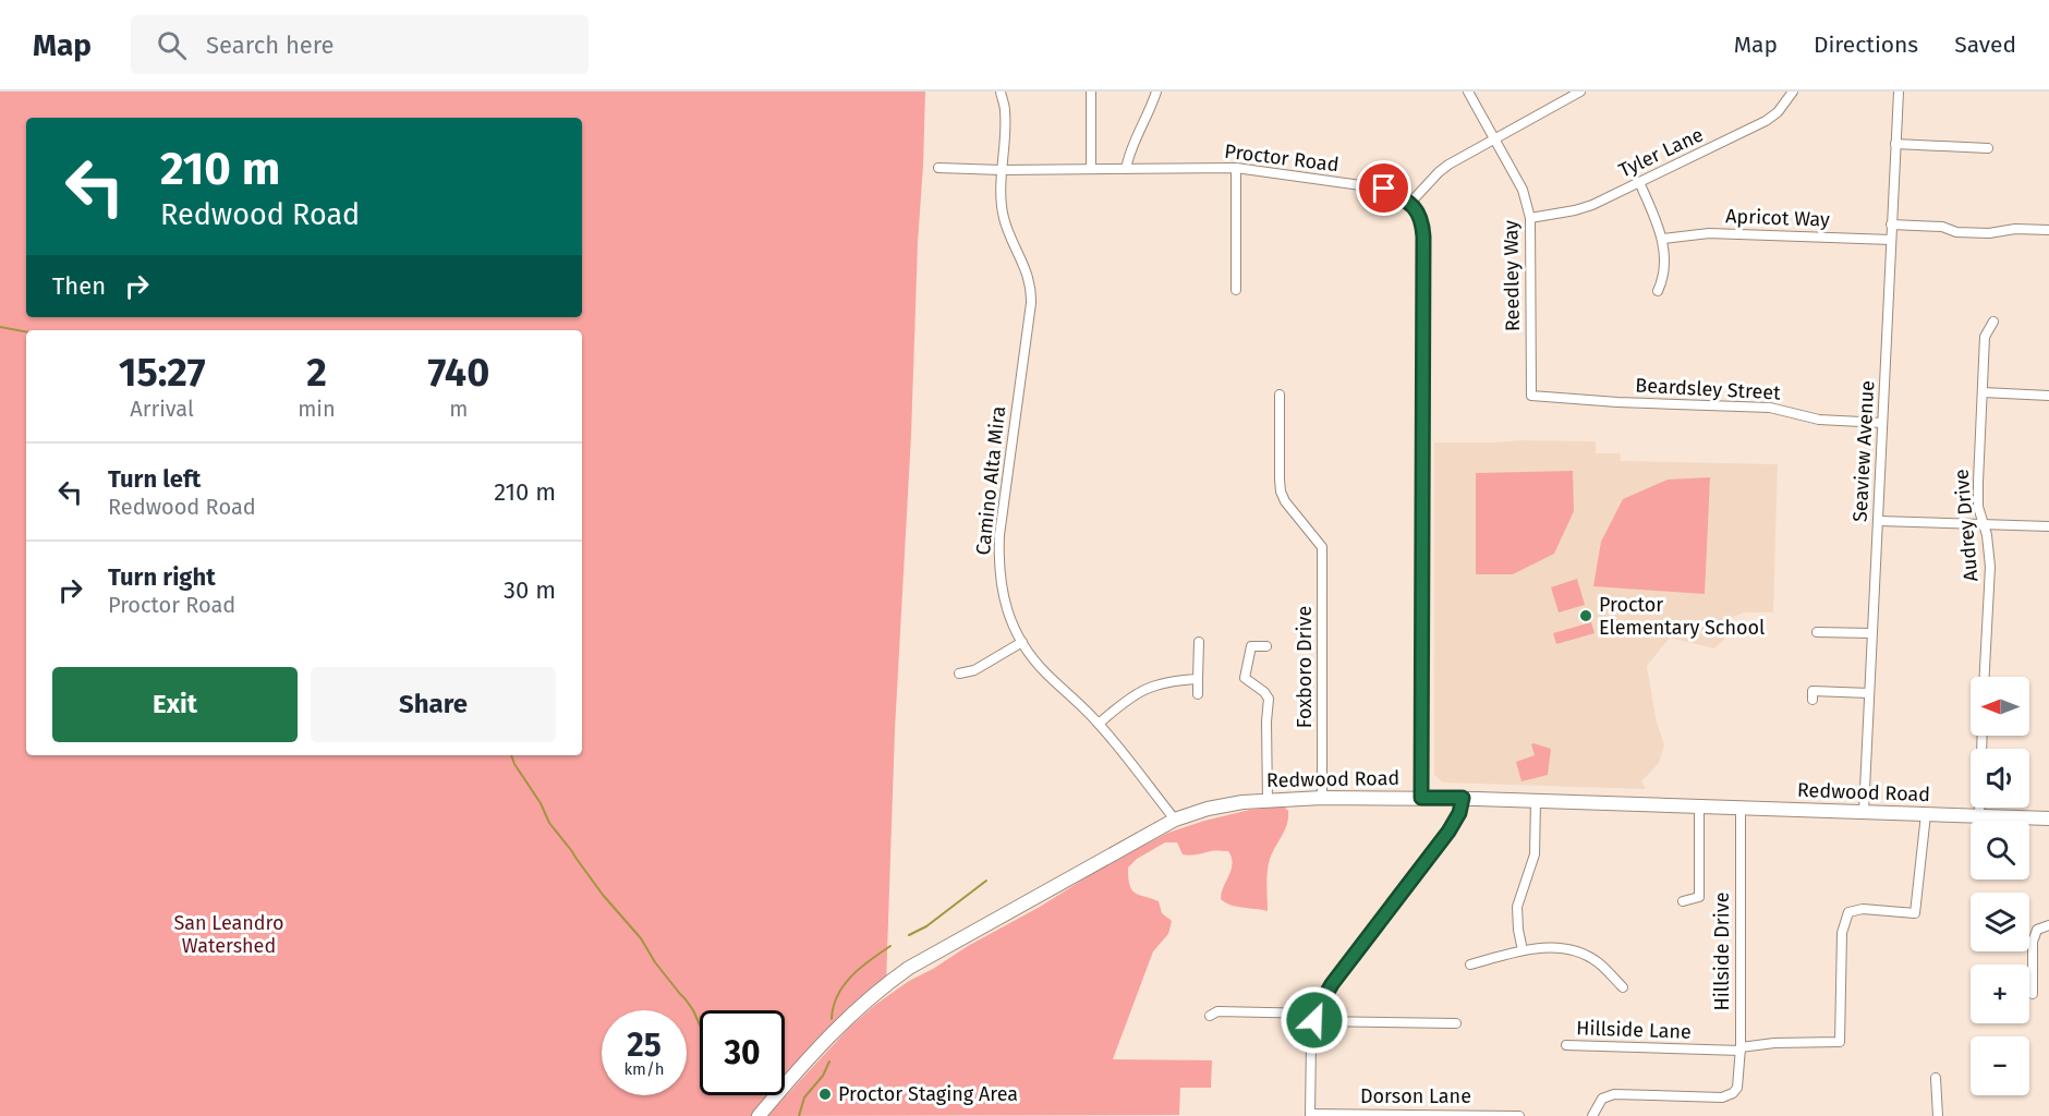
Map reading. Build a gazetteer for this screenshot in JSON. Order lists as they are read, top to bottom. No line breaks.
{"streets":{"main road":["Redwood Road"],"street":["Tyler Lane","Proctor Road","Apricot Way","Reedley Way","Beardsley Street","Seaview Avenue","Camino Alta Mira","Audrey Drive","Foxboro Drive","Hillside Drive","Hillside Lane","Dorson Lane"]},"crossings":[["Tyler Lane","Reedley Way"],["Proctor Road","Camino Alta Mira"],["Apricot Way","Seaview Avenue"],["Reedley Way","Beardsley Street"],["Beardsley Street","Seaview Avenue"],["Seaview Avenue","Redwood Road"],["Camino Alta Mira","Redwood Road"],["Foxboro Drive","Redwood Road"],["Redwood Road","Hillside Drive"],["Redwood Road","Hillside Lane"],["Hillside Drive","Hillside Lane"]],"parks":["San Leandro Watershed"],"places":["Proctor Elementary School","Proctor Staging Area"],"north":"left","page":{"header":"Map","search":"Search here","nav":["Map","Directions","Saved"],"turn":["210 m","Redwood Road"],"then":"Then","eta":["15:27","Arrival","2","min","740","m"],"list":[{"name":"Turn left","note":"Redwood Road","value":"210 m"},{"name":"Turn right","note":"Proctor Road","value":"30 m"}],"buttons":["Exit","Share"],"map_buttons":["+","−"],"speed":"25 km/h","limit":"30"}}
